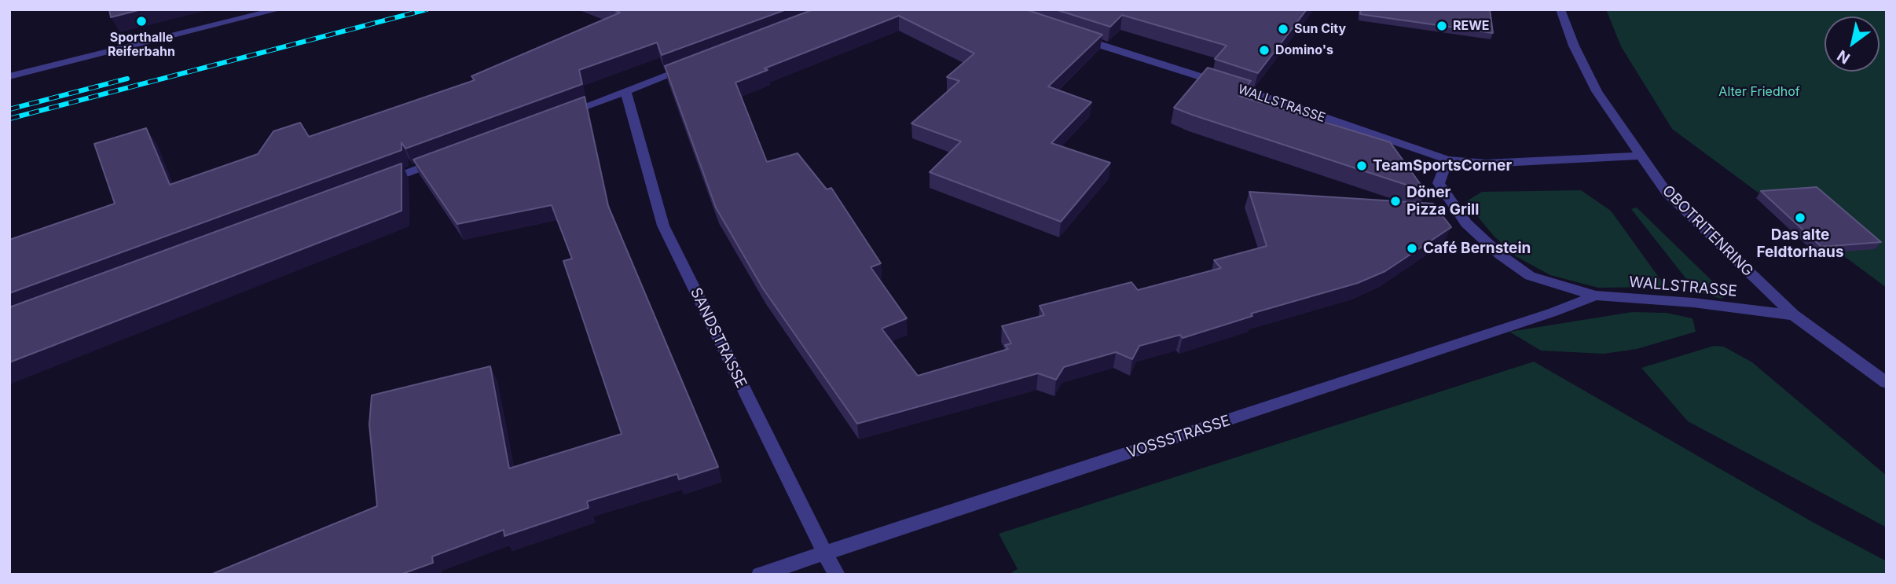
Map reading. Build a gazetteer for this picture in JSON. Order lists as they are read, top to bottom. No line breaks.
{"streets":{"street":["WALLSTRASSE","OBOTRITENRING","SANDSTRASSE","VOSSSTRASSE"]},"crossings":[["WALLSTRASSE","OBOTRITENRING"],["WALLSTRASSE","VOSSSTRASSE"],["SANDSTRASSE","VOSSSTRASSE"]],"parks":["Alter Friedhof"],"places":["Sporthalle Reiferbahn","REWE","Sun City","Domino's","TeamSportsCorner","Döner Pizza Grill","Das alte Feldtorhaus","Café Bernstein"],"north":"bottom left"}
